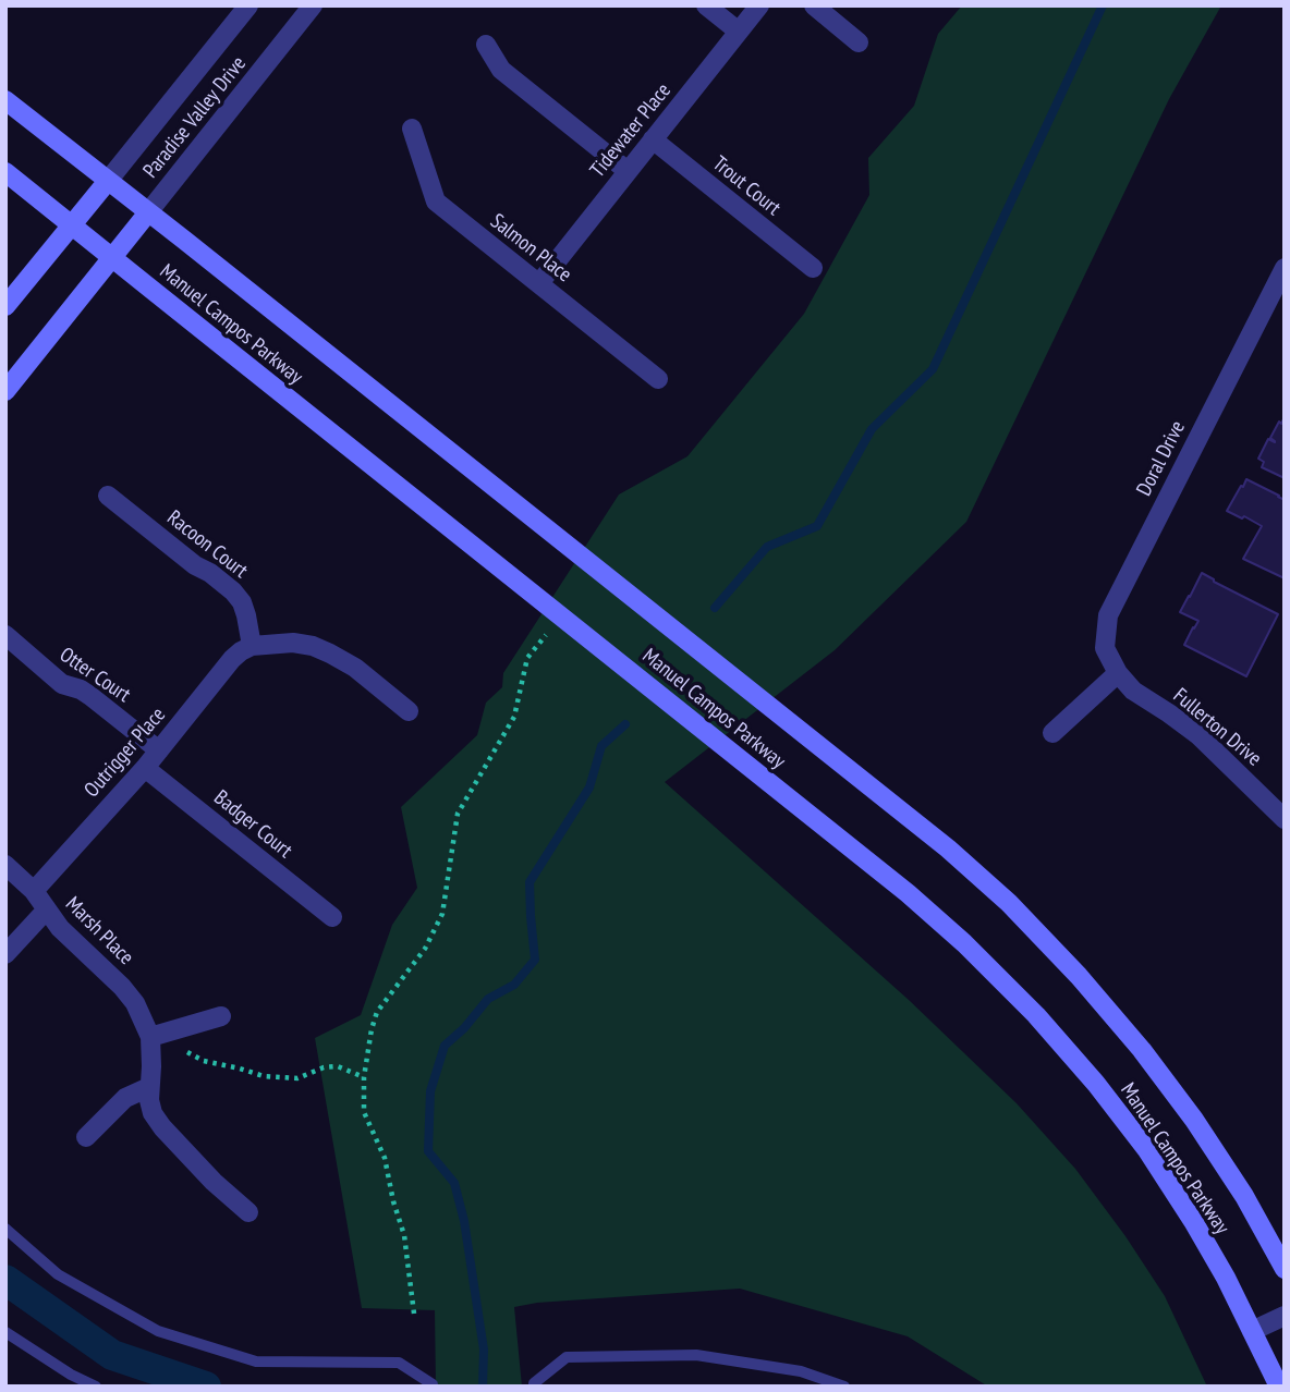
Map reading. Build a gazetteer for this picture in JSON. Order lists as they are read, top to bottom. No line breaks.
{"streets":{"main road":["Paradise Valley Drive","Manuel Campos Parkway"],"street":["Tidewater Place","Trout Court","Salmon Place","Doral Drive","Racoon Court","Otter Court","Fullerton Drive","Outrigger Place","Badger Court","Marsh Place"]},"crossings":[["Paradise Valley Drive","Manuel Campos Parkway"],["Tidewater Place","Trout Court"],["Tidewater Place","Salmon Place"],["Doral Drive","Fullerton Drive"],["Racoon Court","Outrigger Place"],["Otter Court","Outrigger Place"],["Outrigger Place","Badger Court"],["Outrigger Place","Marsh Place"]]}
